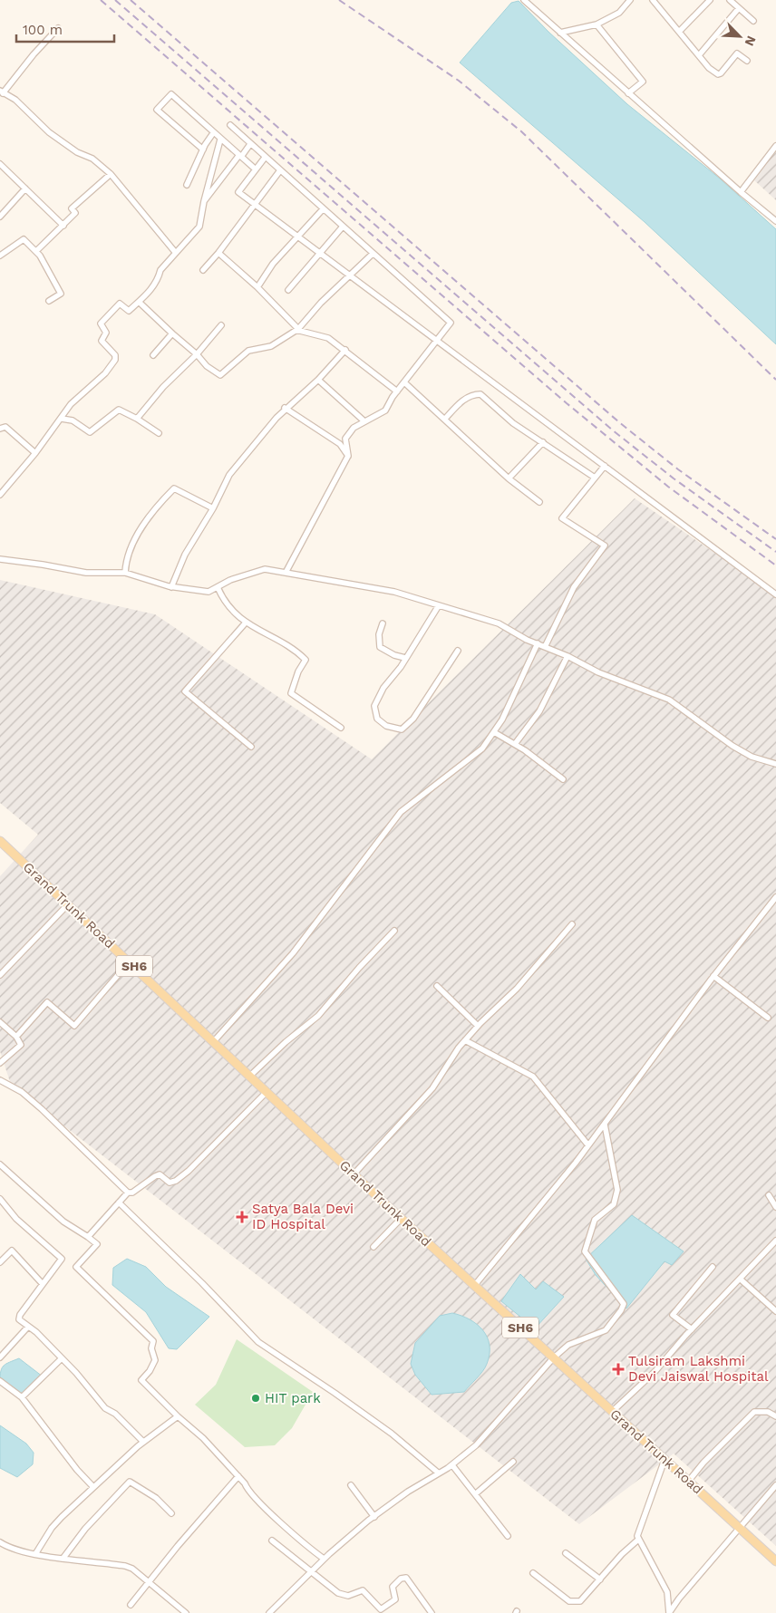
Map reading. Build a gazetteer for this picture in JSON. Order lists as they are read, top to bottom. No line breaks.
{"streets":{"main road":["Grand Trunk Road","SH6"]},"places":{"health":["Satya Bala Devi ID Hospital","Tulsiram Lakshmi Devi Jaiswal Hospital"],"other":["HIT park"]},"scale_bar":"100 m","north":"bottom right"}
